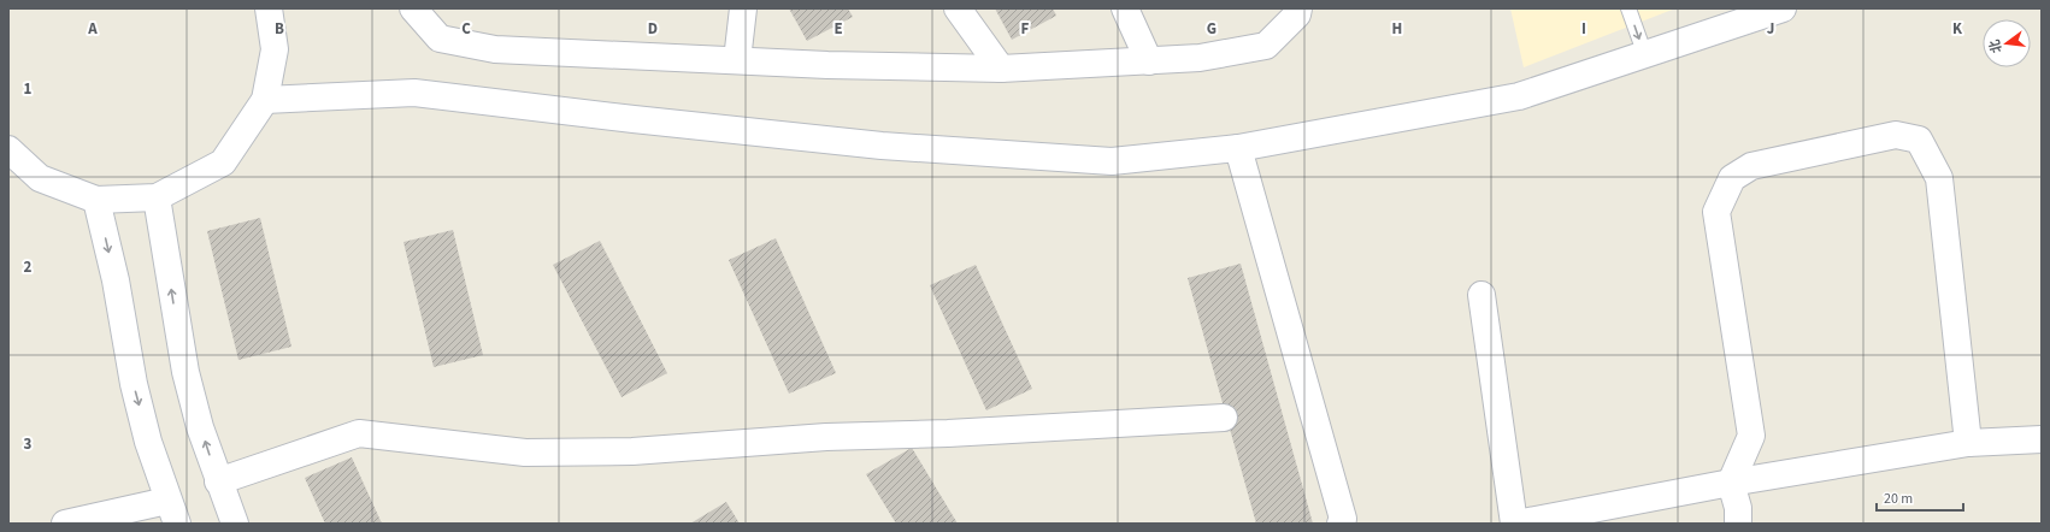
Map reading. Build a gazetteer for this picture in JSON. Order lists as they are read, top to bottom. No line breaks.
{"scale_bar":"20 m","north":"left","grid":{"columns":["A","B","C","D","E","F","G","H","I","J","K"],"rows":["1","2","3"]}}
